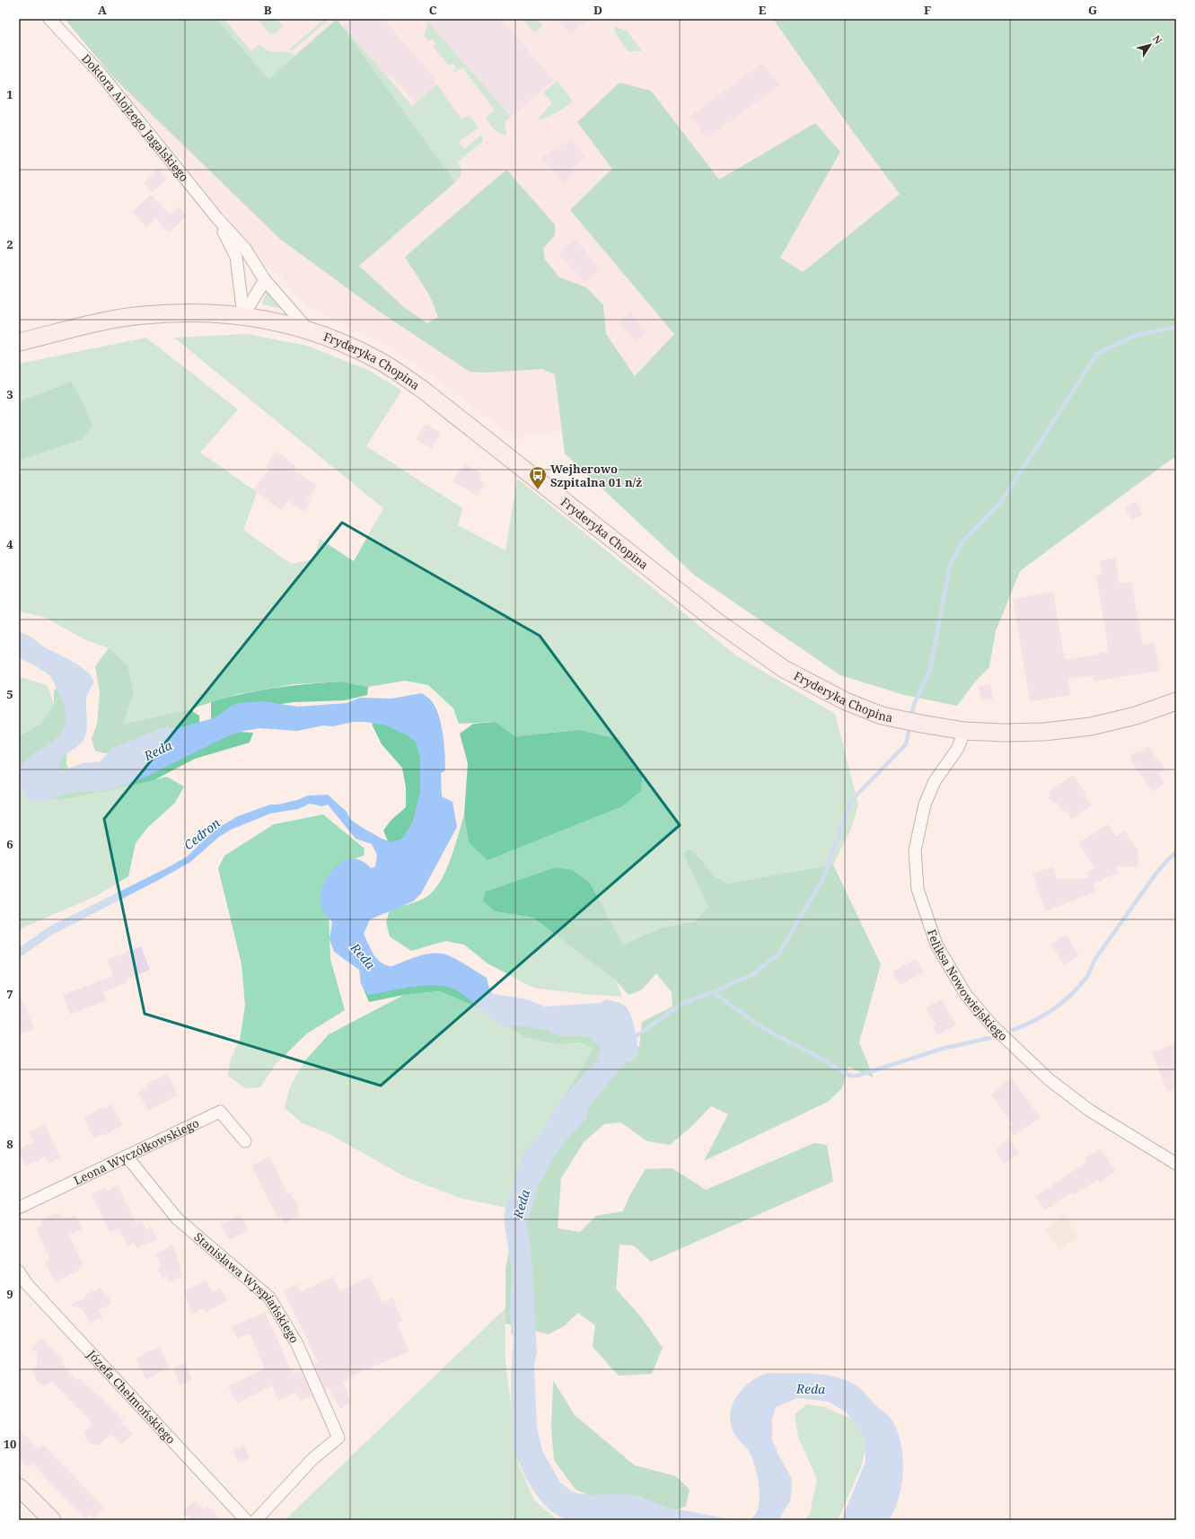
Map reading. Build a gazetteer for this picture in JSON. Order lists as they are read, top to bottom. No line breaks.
{"streets":{"street":["Doktora Alojzego Jagalskiego","Fryderyka Chopina","Feliksa Nowowiejskiego","Leona Wyczółkowskiego","Stanisława Wyspiańskiego","Józefa Chełmońskiego"]},"crossings":[["Doktora Alojzego Jagalskiego","Fryderyka Chopina"],["Fryderyka Chopina","Feliksa Nowowiejskiego"],["Leona Wyczółkowskiego","Stanisława Wyspiańskiego"]],"water":["Reda","Cedron"],"places":{"bus stop":["Wejherowo Szpitalna 01 n/ż"]},"north":"top right","grid":{"columns":["A","B","C","D","E","F","G"],"rows":["1","2","3","4","5","6","7","8","9","10"]}}
